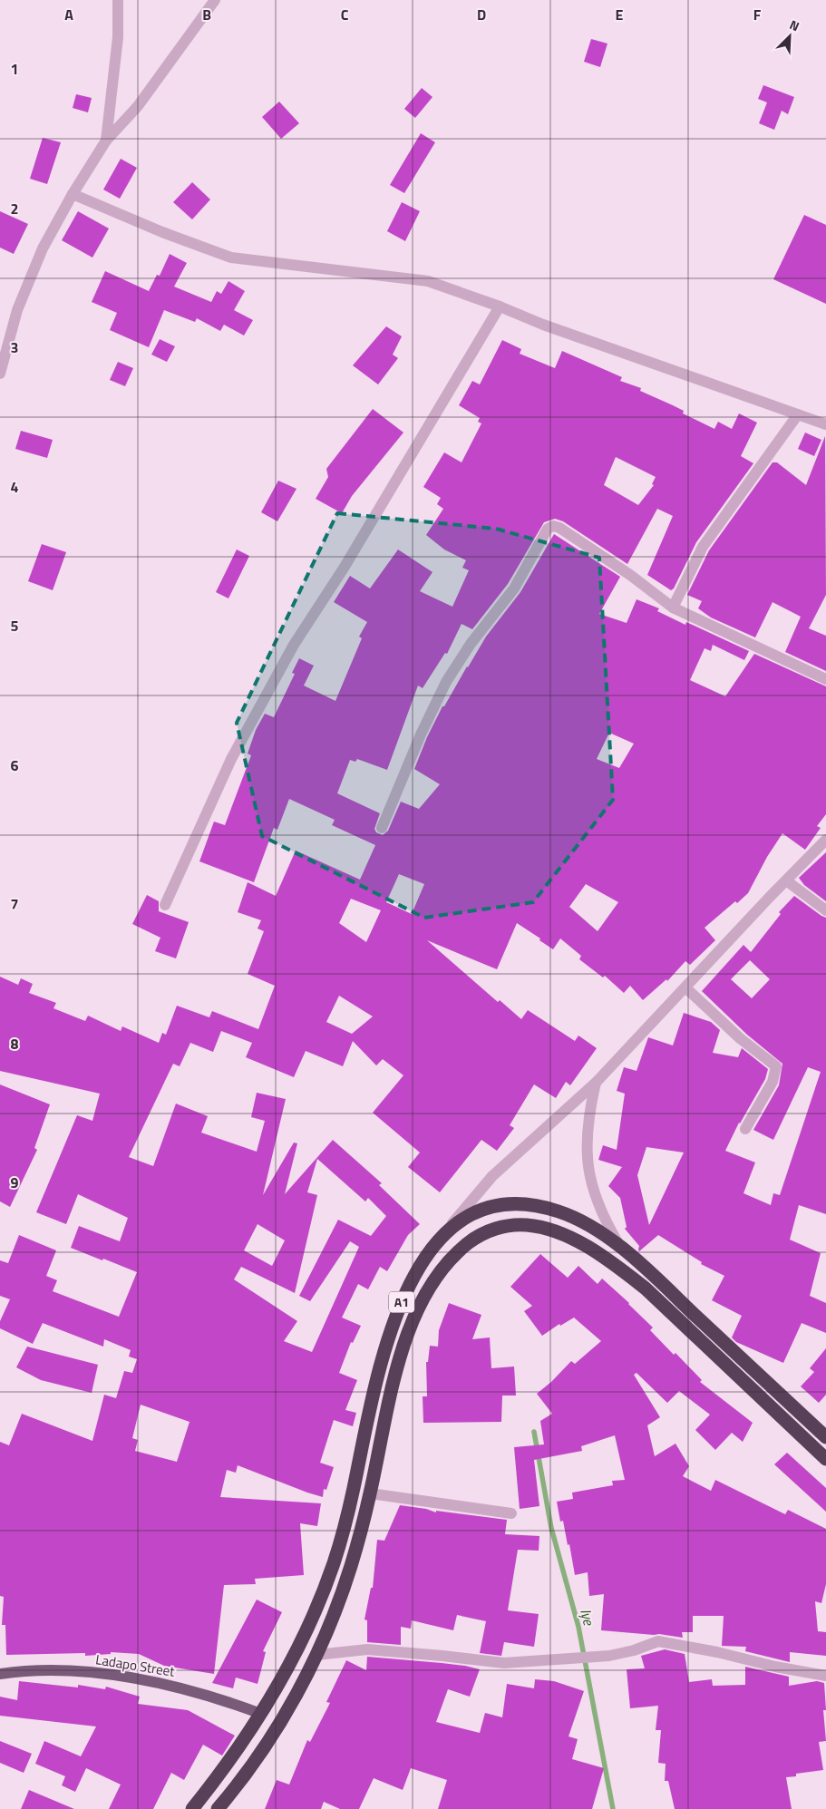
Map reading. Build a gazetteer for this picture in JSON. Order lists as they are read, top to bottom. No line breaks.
{"streets":{"highway":["A1"],"main road":["Ladapo Street"]},"crossings":[["A1","Ladapo Street"]],"water":["Iye"],"north":"top right","grid":{"columns":["A","B","C","D","E","F"],"rows":["1","2","3","4","5","6","7","8","9"]}}
